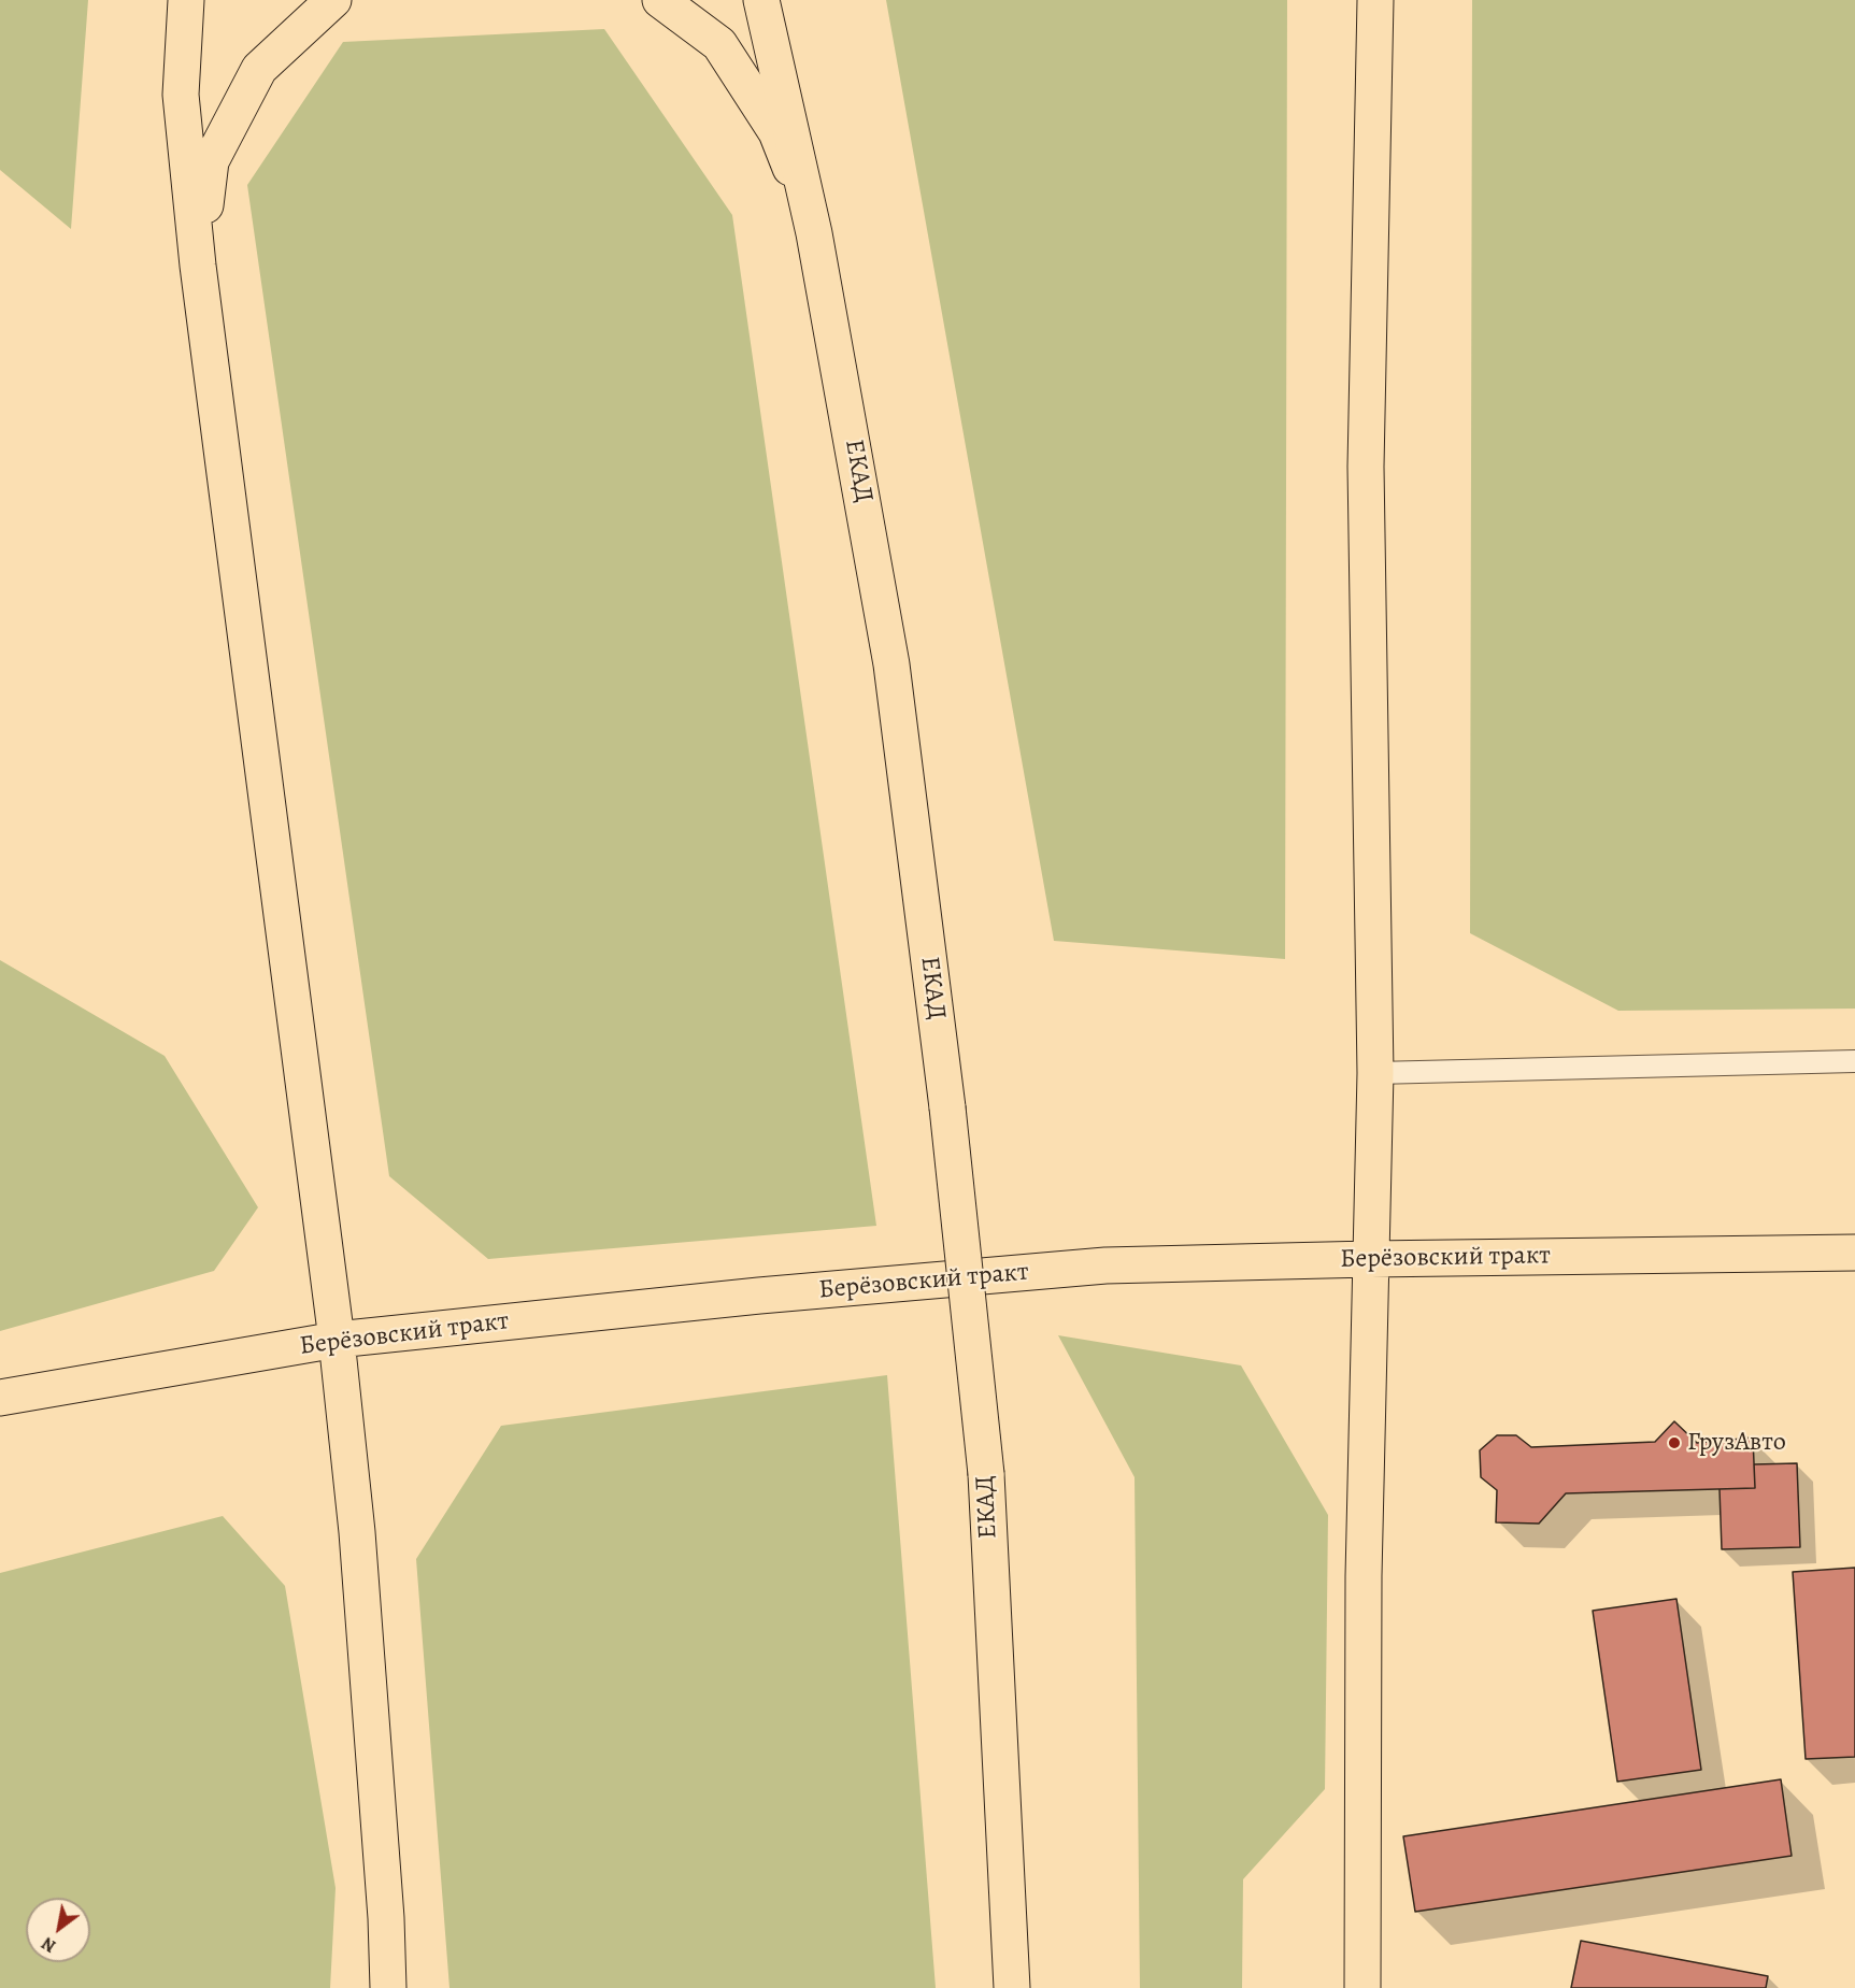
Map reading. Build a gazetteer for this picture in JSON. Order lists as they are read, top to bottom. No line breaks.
{"streets":{"main road":["ЕКАД","Берёзовский тракт"]},"places":["ГрузАвто"],"north":"bottom left"}
